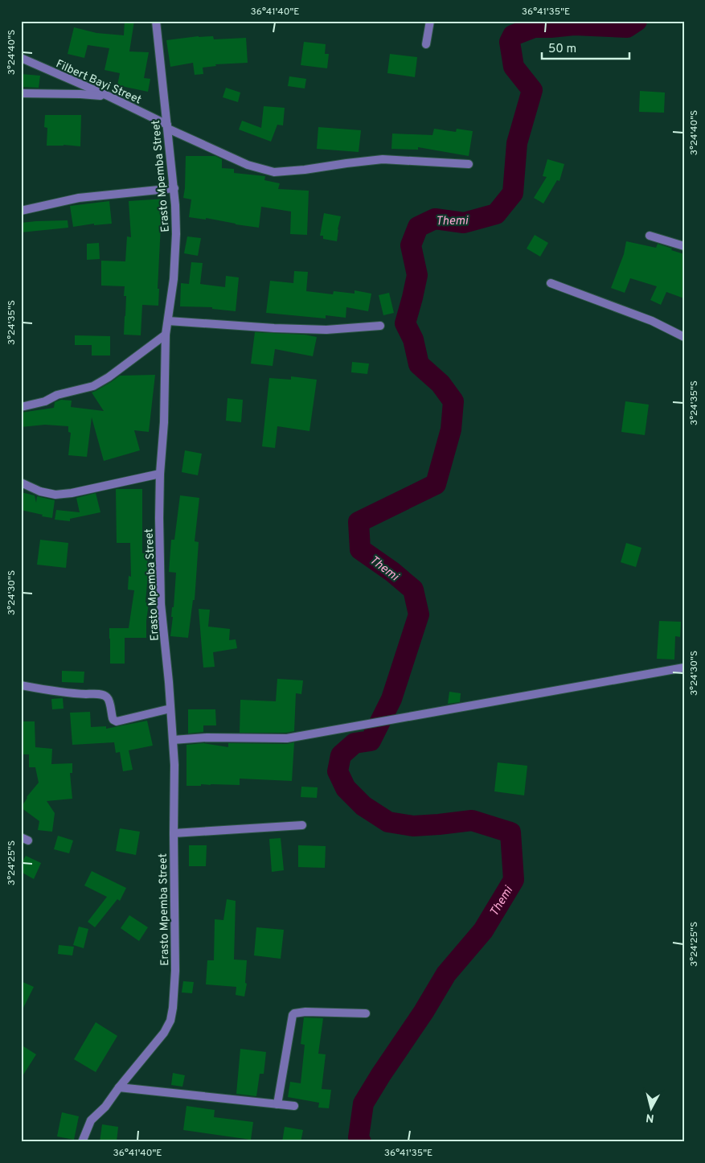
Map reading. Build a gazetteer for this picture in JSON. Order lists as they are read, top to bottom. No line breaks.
{"streets":{"street":["Filbert Bayi Street","Erasto Mpemba Street"]},"crossings":[["Filbert Bayi Street","Erasto Mpemba Street"]],"water":["Themi"],"scale_bar":"50 m","north":"bottom","coordinates":["36°41'40\"E","36°41'35\"E","3°24'40\"S","3°24'35\"S","3°24'30\"S","3°24'25\"S"]}
